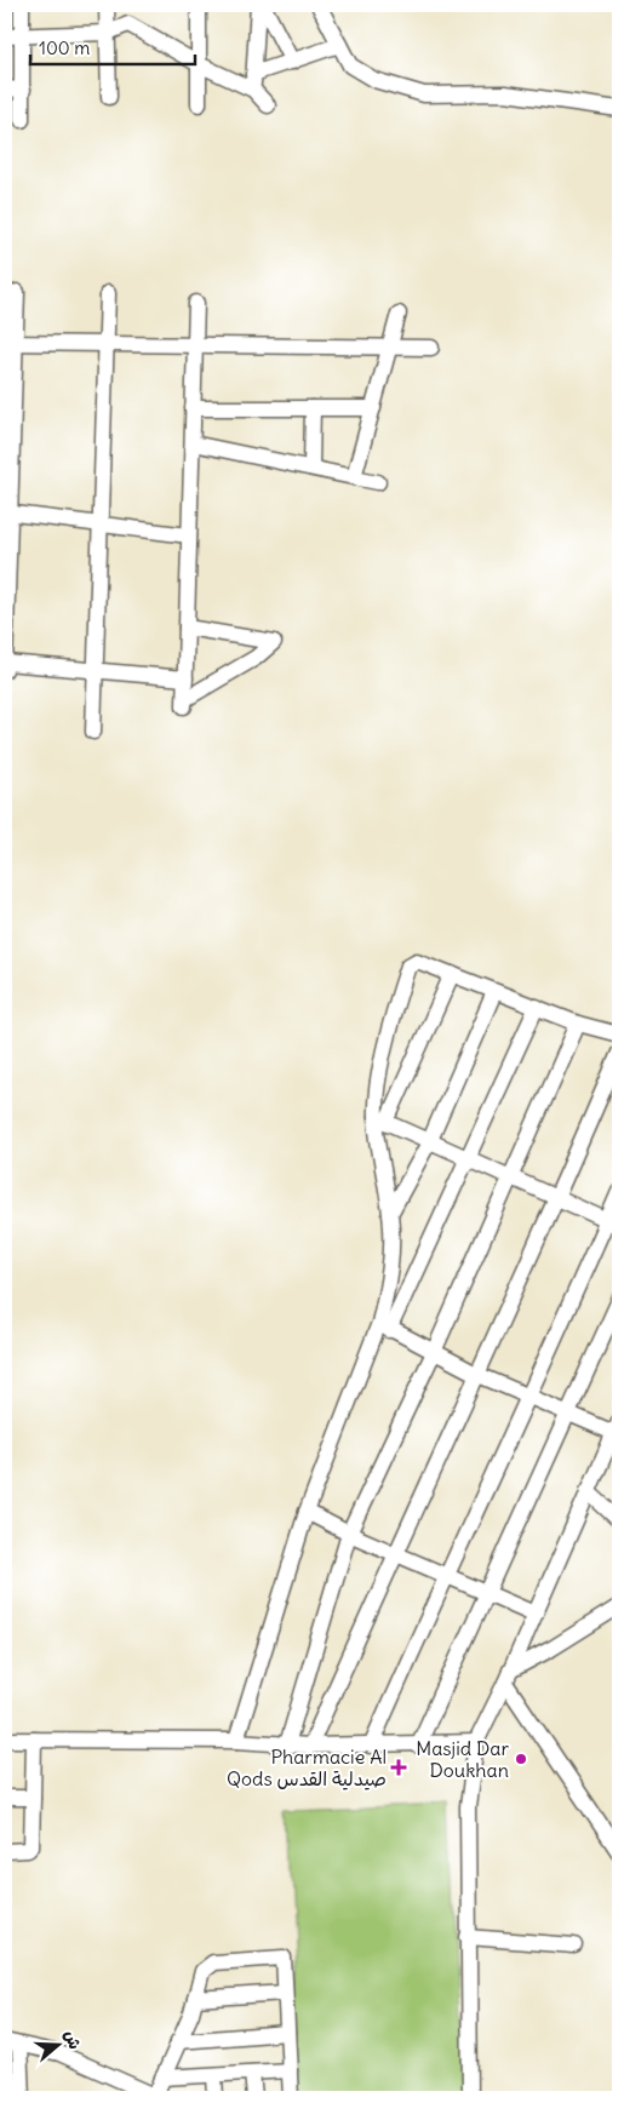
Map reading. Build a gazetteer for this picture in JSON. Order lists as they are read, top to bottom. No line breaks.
{"places":{"other":["Masjid Dar Doukhan"],"health":["Pharmacie Al Qods صيدلية القدس"]},"scale_bar":"100 m","north":"right"}
